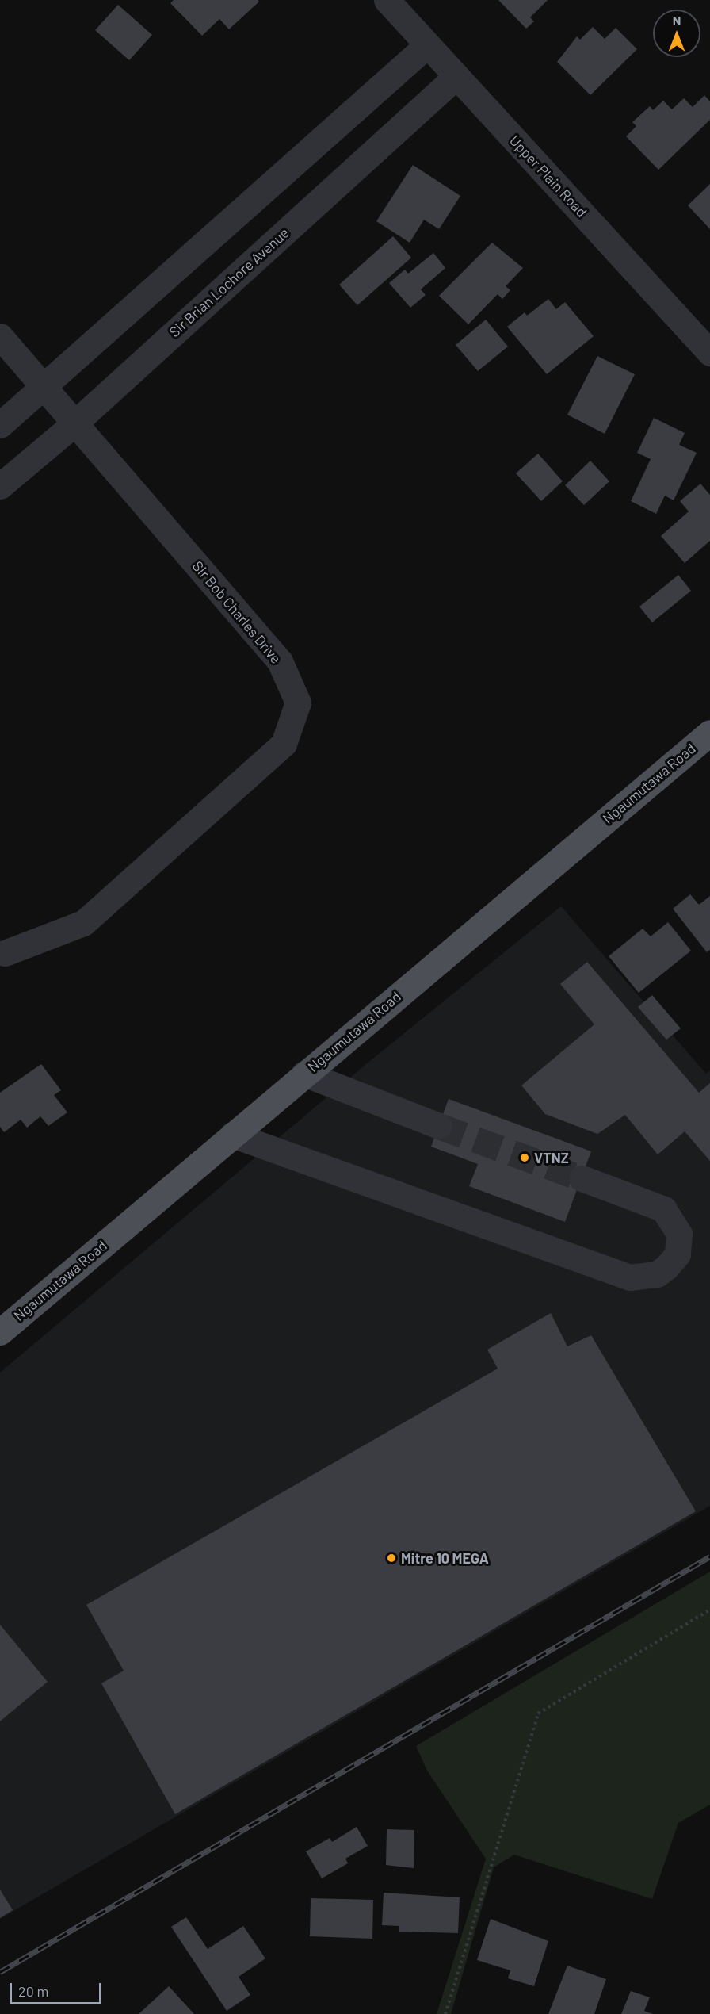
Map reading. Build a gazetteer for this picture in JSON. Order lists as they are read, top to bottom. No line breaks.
{"streets":{"main road":["Ngaumutawa Road"],"street":["Upper Plain Road","Sir Brian Lochore Avenue","Sir Bob Charles Drive"]},"crossings":[["Upper Plain Road","Sir Brian Lochore Avenue"],["Sir Brian Lochore Avenue","Sir Bob Charles Drive"]],"places":["VTNZ","Mitre 10 MEGA"],"scale_bar":"20 m","north":"top"}
